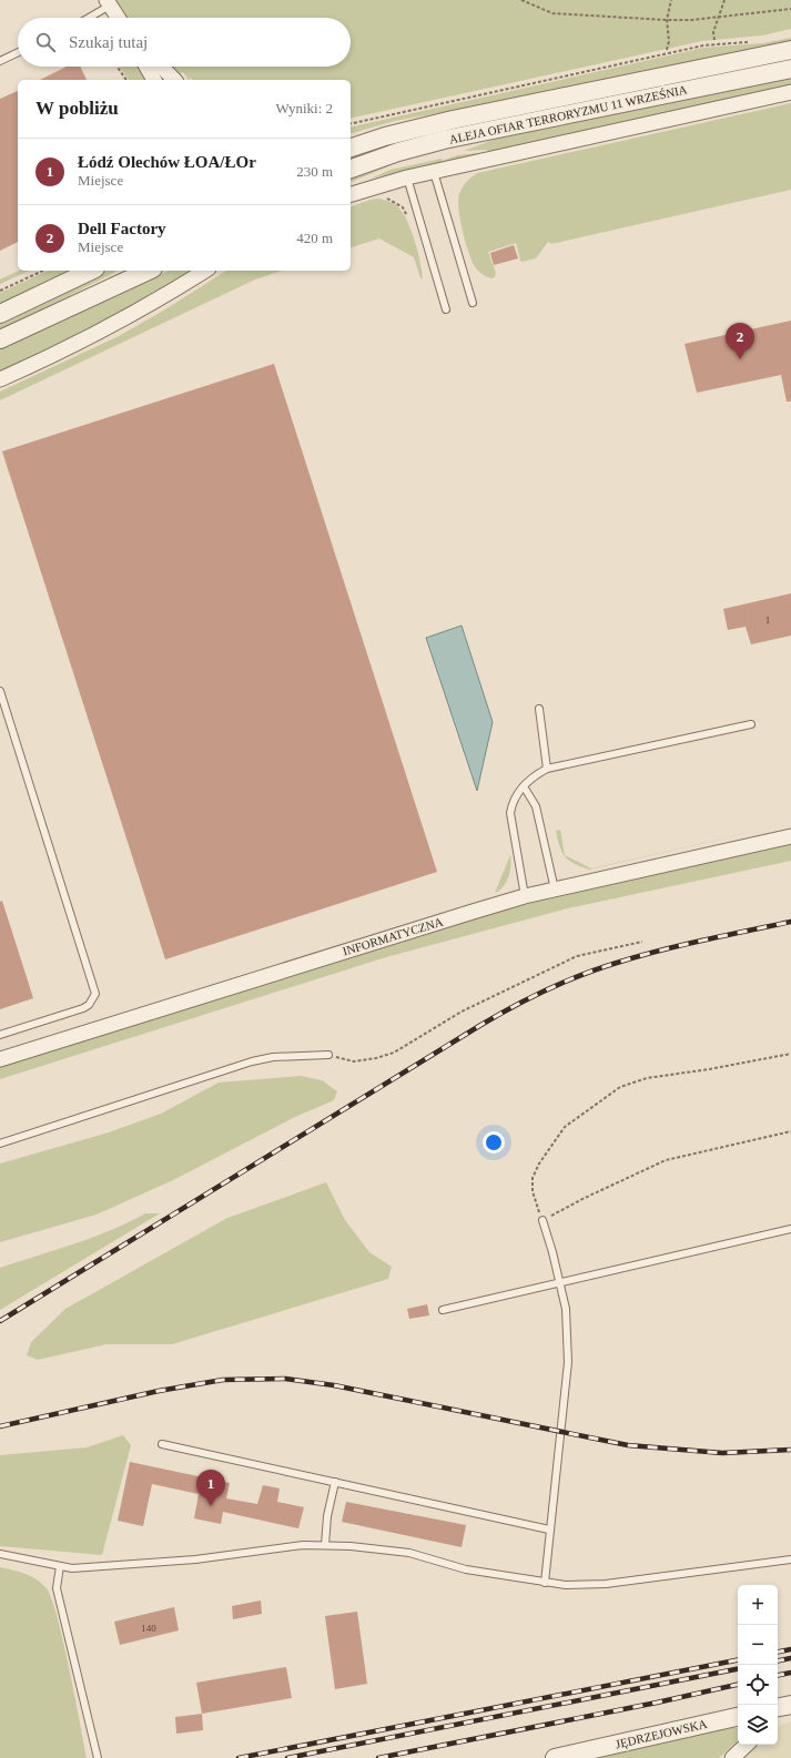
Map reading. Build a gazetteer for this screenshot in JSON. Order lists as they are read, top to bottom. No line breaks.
{"streets":{"street":["ALEJA OFIAR TERRORYZMU 11 WRZEŚNIA","INFORMATYCZNA","JĘDRZEJOWSKA"]},"house_numbers":["1","140"],"page":{"search":"Szukaj tutaj","heading":["W pobliżu","Wyniki: 2"],"list":[{"mark":"1","name":"Łódź Olechów ŁOA/ŁOr","note":"Miejsce","value":"230 m"},{"mark":"2","name":"Dell Factory","note":"Miejsce","value":"420 m"}],"pins":["2","1"],"map_buttons":["+","−"]}}
